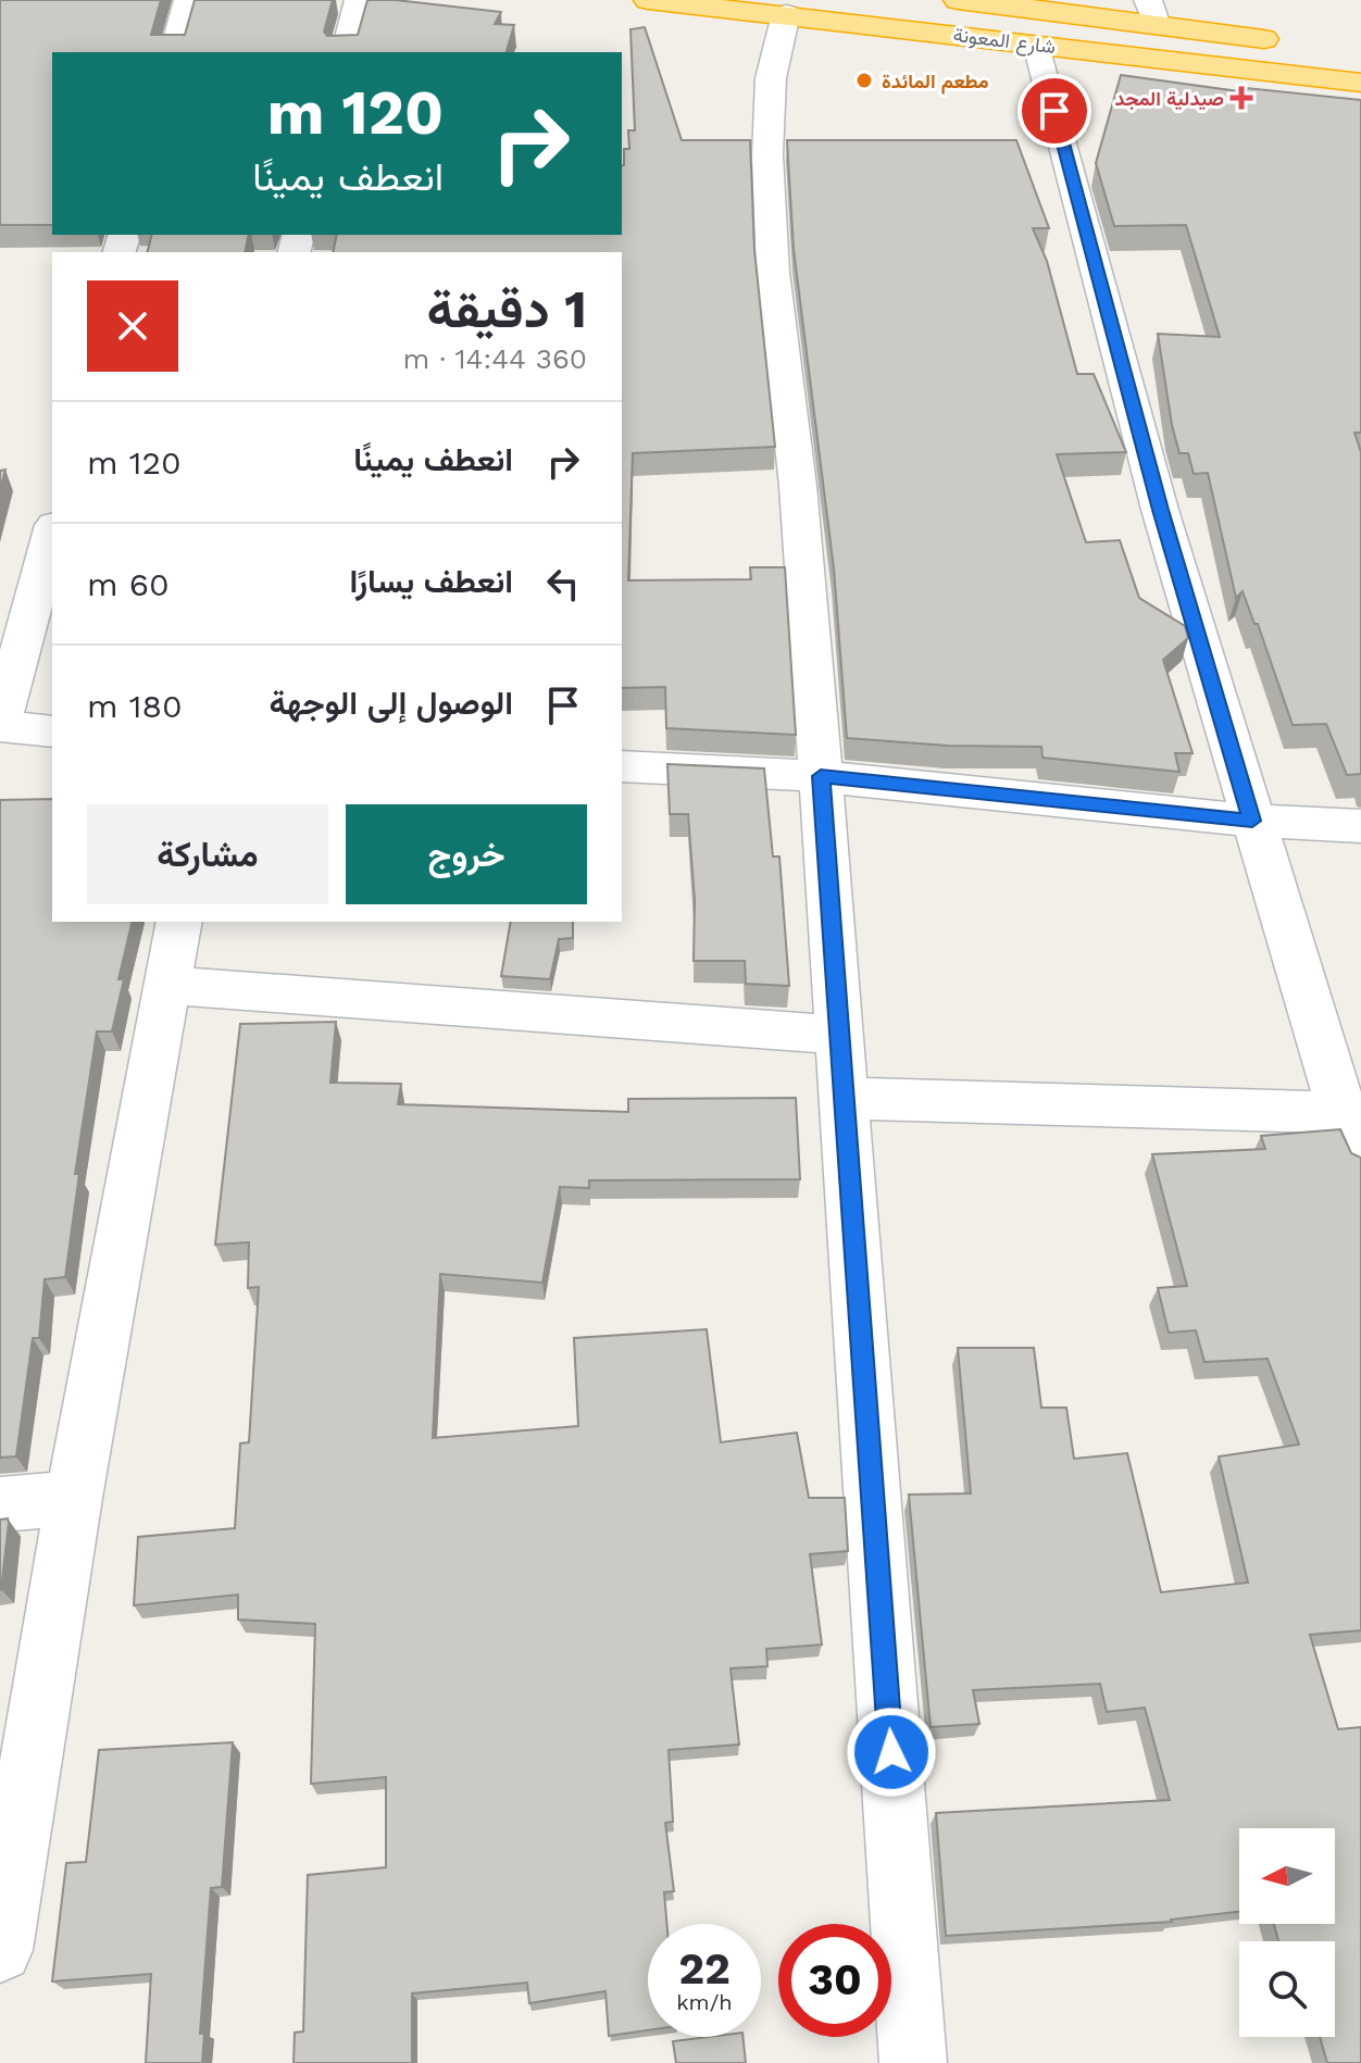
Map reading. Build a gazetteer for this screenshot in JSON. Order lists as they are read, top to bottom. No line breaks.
{"streets":{"highway":["شارع المعونة"]},"places":{"other":["مطعم المائدة"],"health":["صيدلية المجد"]},"north":"left","page":{"turn":["120 m","انعطف يمينًا"],"heading":["1 دقيقة","360 m · 14:44"],"list":[{"name":"انعطف يمينًا","value":"120 m"},{"name":"انعطف يسارًا","value":"60 m"},{"name":"الوصول إلى الوجهة","value":"180 m"}],"buttons":["خروج","مشاركة"],"speed":"22 km/h","limit":"30"}}
